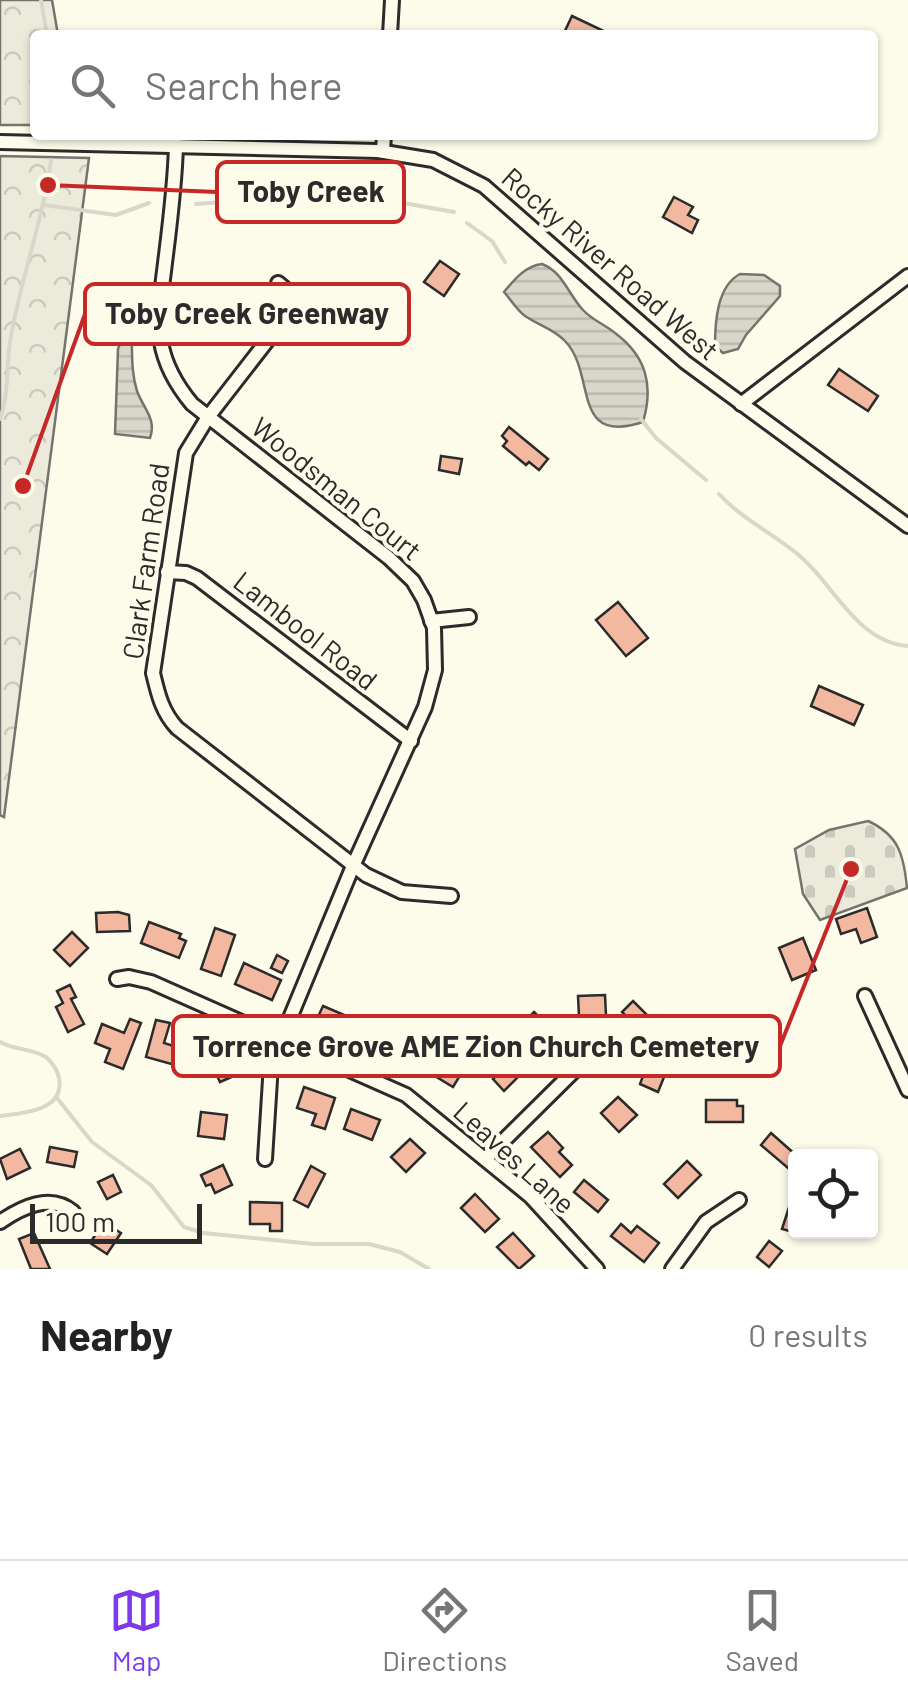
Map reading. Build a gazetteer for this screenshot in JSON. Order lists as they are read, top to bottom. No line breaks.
{"streets":{"street":["Rocky River Road West","Woodsman Court","Clark Farm Road","Lambool Road","Leaves Lane"]},"crossings":[["Rocky River Road West","Woodsman Court"],["Woodsman Court","Clark Farm Road"],["Woodsman Court","Lambool Road"],["Woodsman Court","Leaves Lane"],["Clark Farm Road","Lambool Road"]],"places":["Toby Creek","Toby Creek Greenway","Torrence Grove AME Zion Church Cemetery"],"scale_bar":"100 m","page":{"search":"Search here","scale":"100 m","heading":["Nearby","0 results"],"nav":["Map","Directions","Saved"]}}
